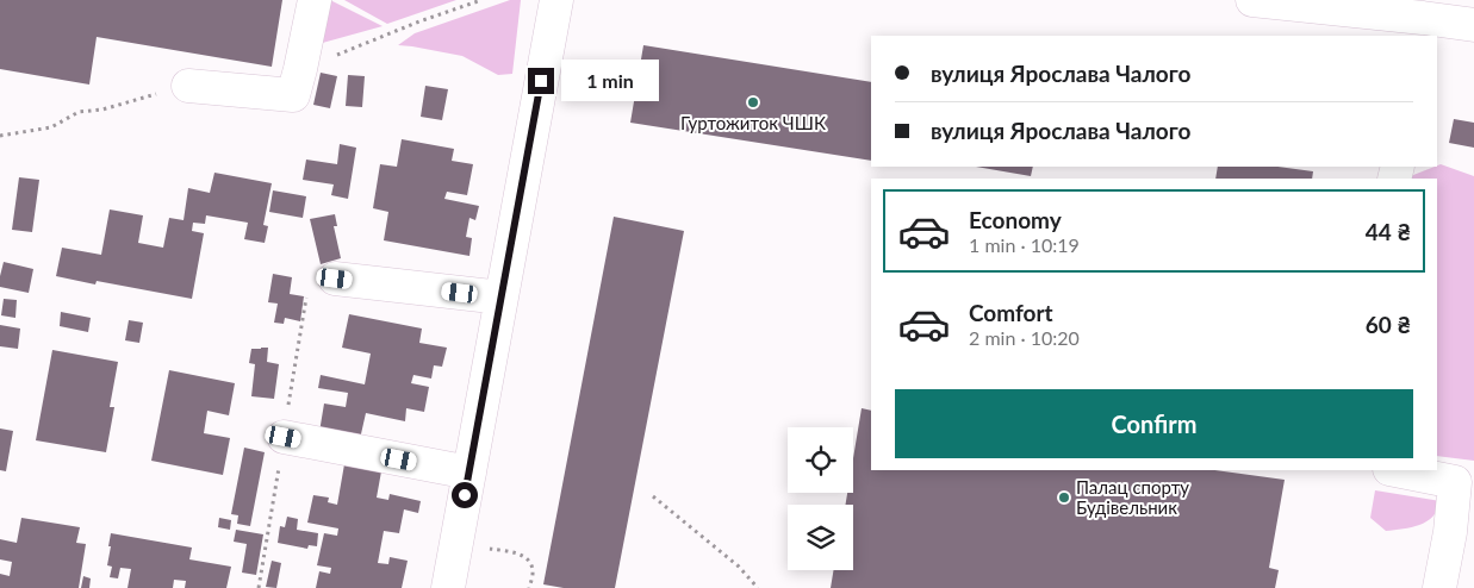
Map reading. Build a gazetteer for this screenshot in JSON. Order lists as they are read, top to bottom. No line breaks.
{"places":["Гуртожиток ЧШК","Палац спорту Будівельник"],"page":{"banner":["вулиця Ярослава Чалого","вулиця Ярослава Чалого"],"bubble":"1 min","list":[{"name":"Economy","note":"1 min · 10:19","value":"44 ₴"},{"name":"Comfort","note":"2 min · 10:20","value":"60 ₴"}],"buttons":"Confirm"}}
